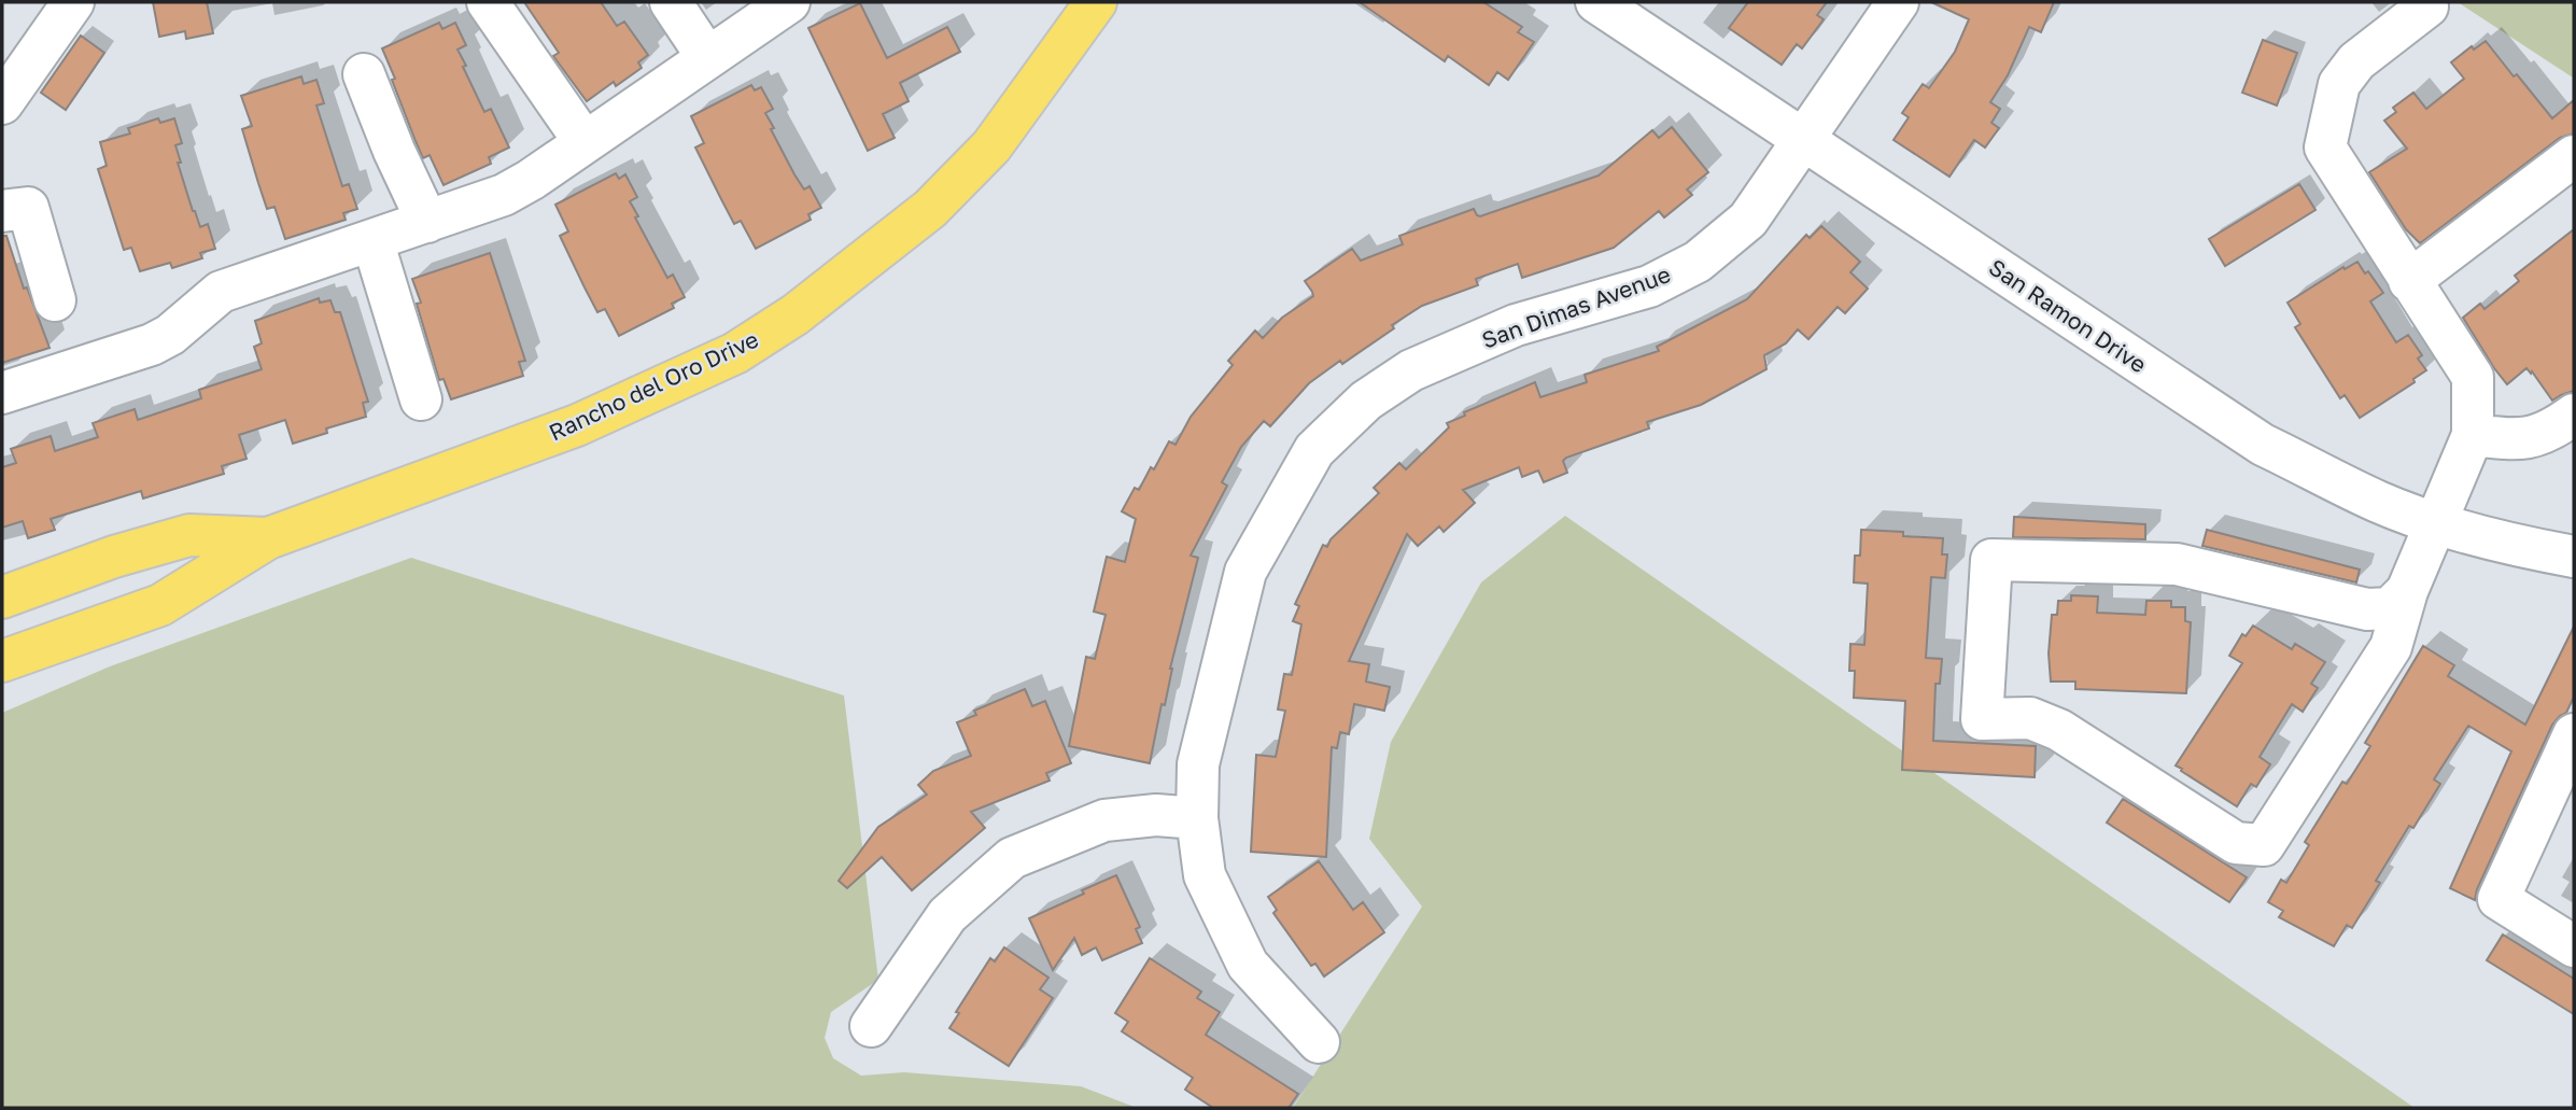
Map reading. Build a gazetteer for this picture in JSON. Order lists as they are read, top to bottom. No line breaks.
{"streets":{"main road":["Rancho del Oro Drive"],"street":["San Dimas Avenue","San Ramon Drive"]},"crossings":[["San Dimas Avenue","San Ramon Drive"]]}
